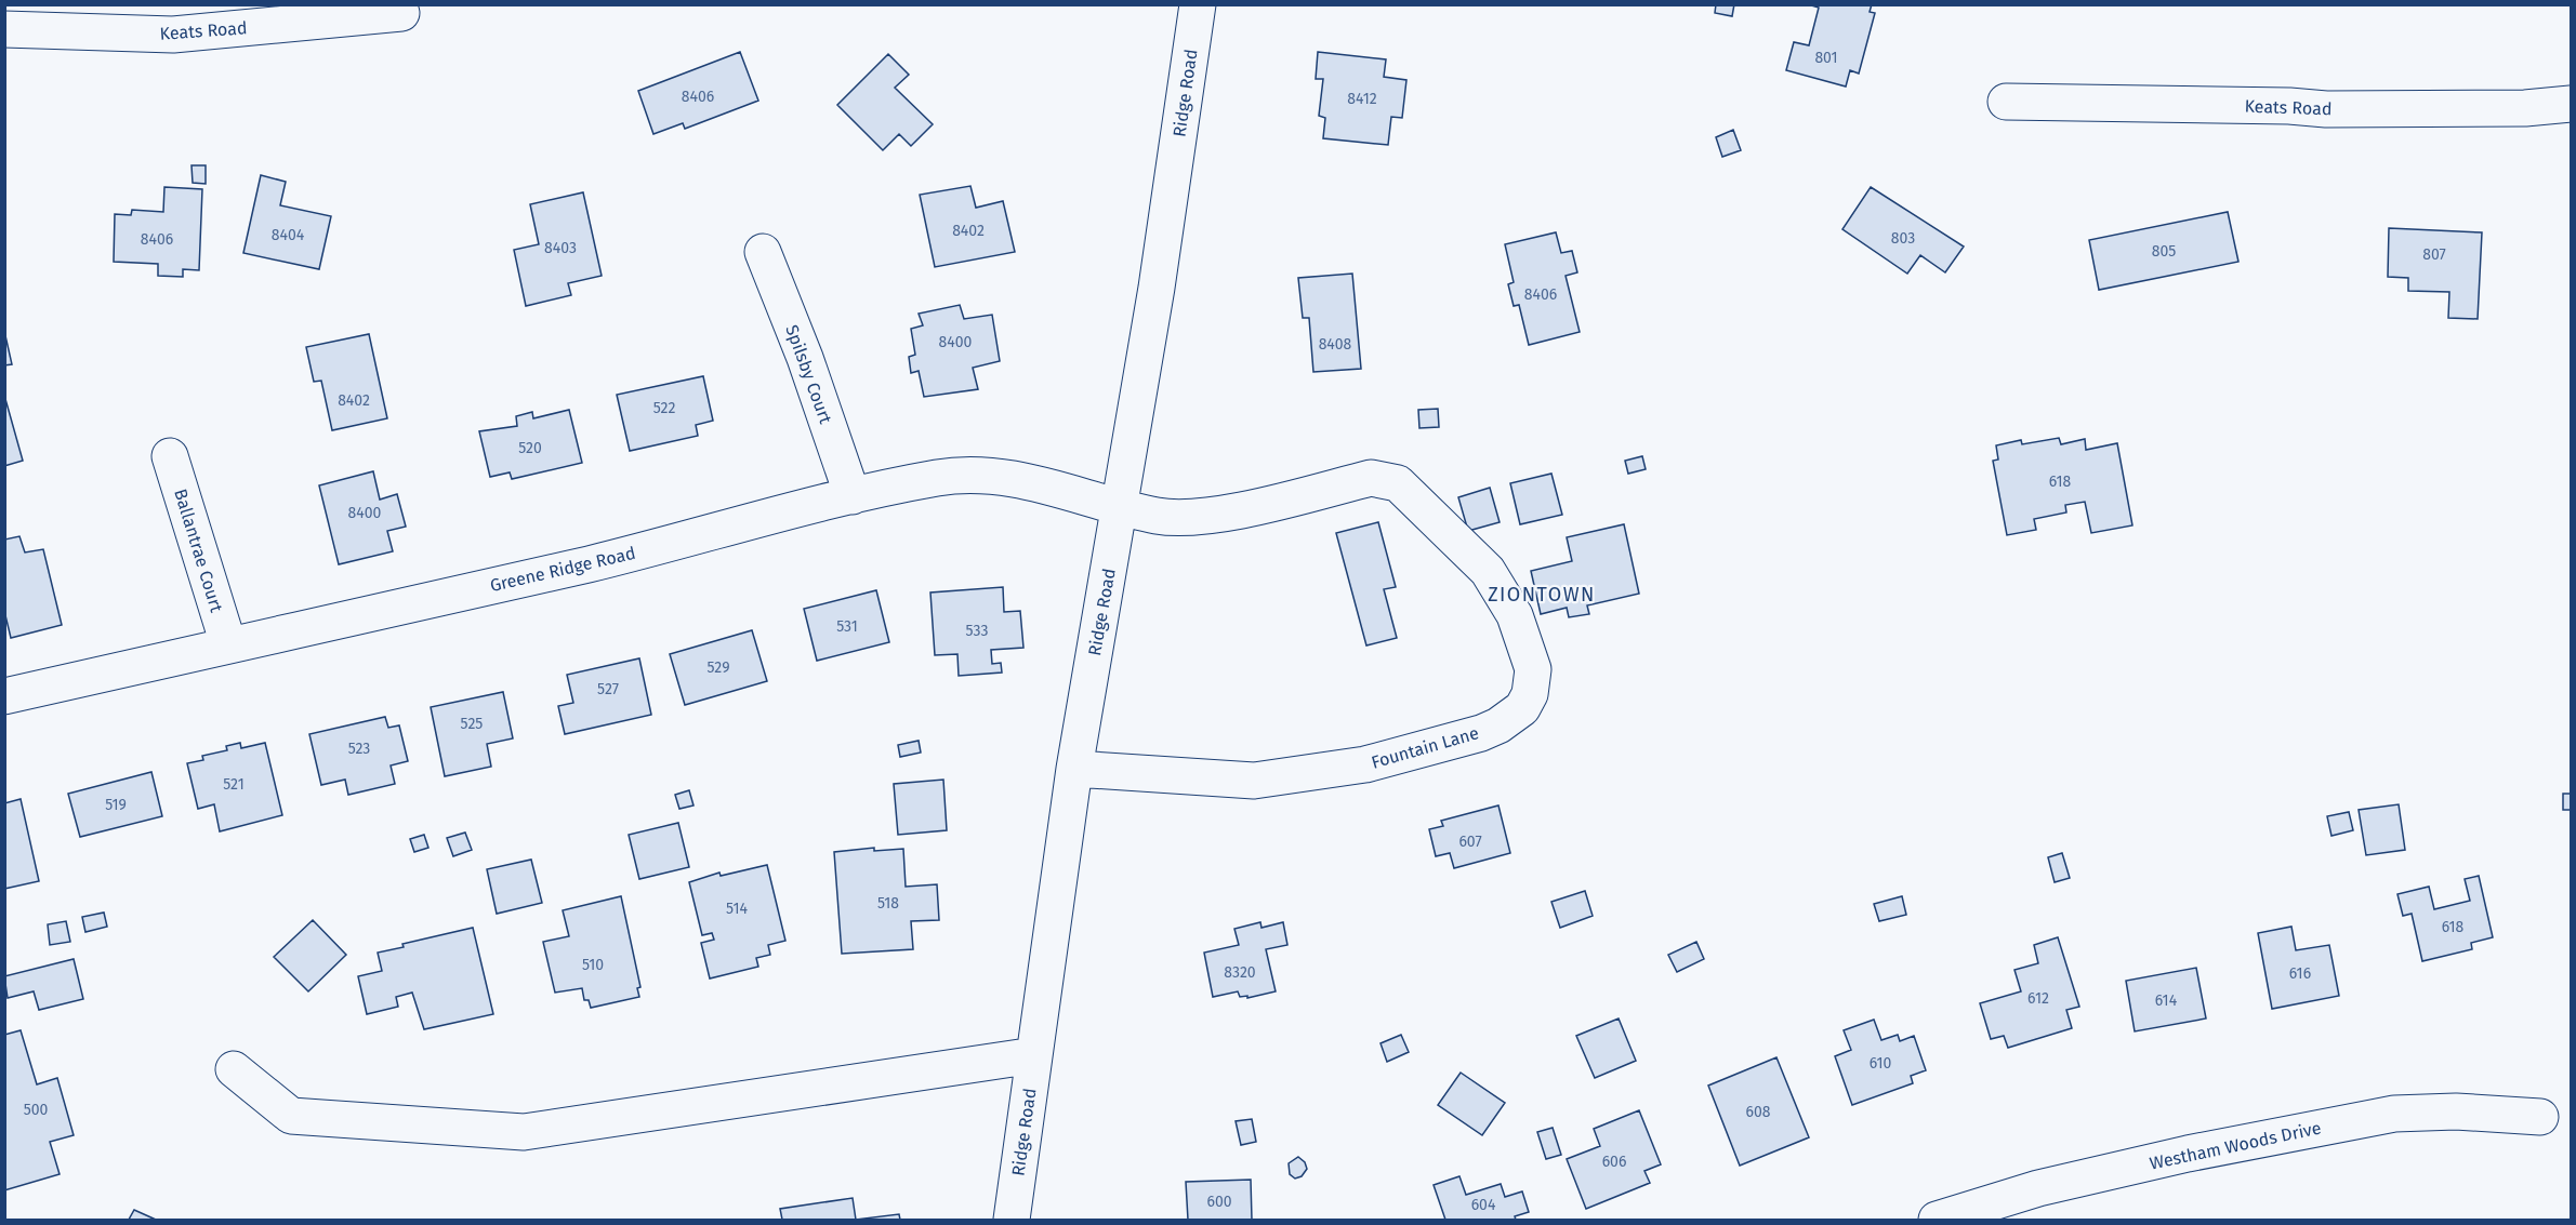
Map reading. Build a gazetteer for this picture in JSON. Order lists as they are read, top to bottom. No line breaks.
{"streets":{"street":["Keats Road","Ridge Road","Spilsby Court","Ballantrae Court","Greene Ridge Road","Fountain Lane","Westham Woods Drive"]},"crossings":[["Ridge Road","Greene Ridge Road"],["Ridge Road","Fountain Lane"],["Spilsby Court","Greene Ridge Road"],["Ballantrae Court","Greene Ridge Road"],["Greene Ridge Road","Fountain Lane"]],"districts":["ZIONTOWN"],"house_numbers":["801","8406","8412","8402","8404","803","8406","8403","805","807","8406","8400","8408","8402","522","520","618","8400","531","533","529","527","525","523","521","519","607","518","514","618","510","8320","616","612","614","610","500","608","606","600","604"]}
